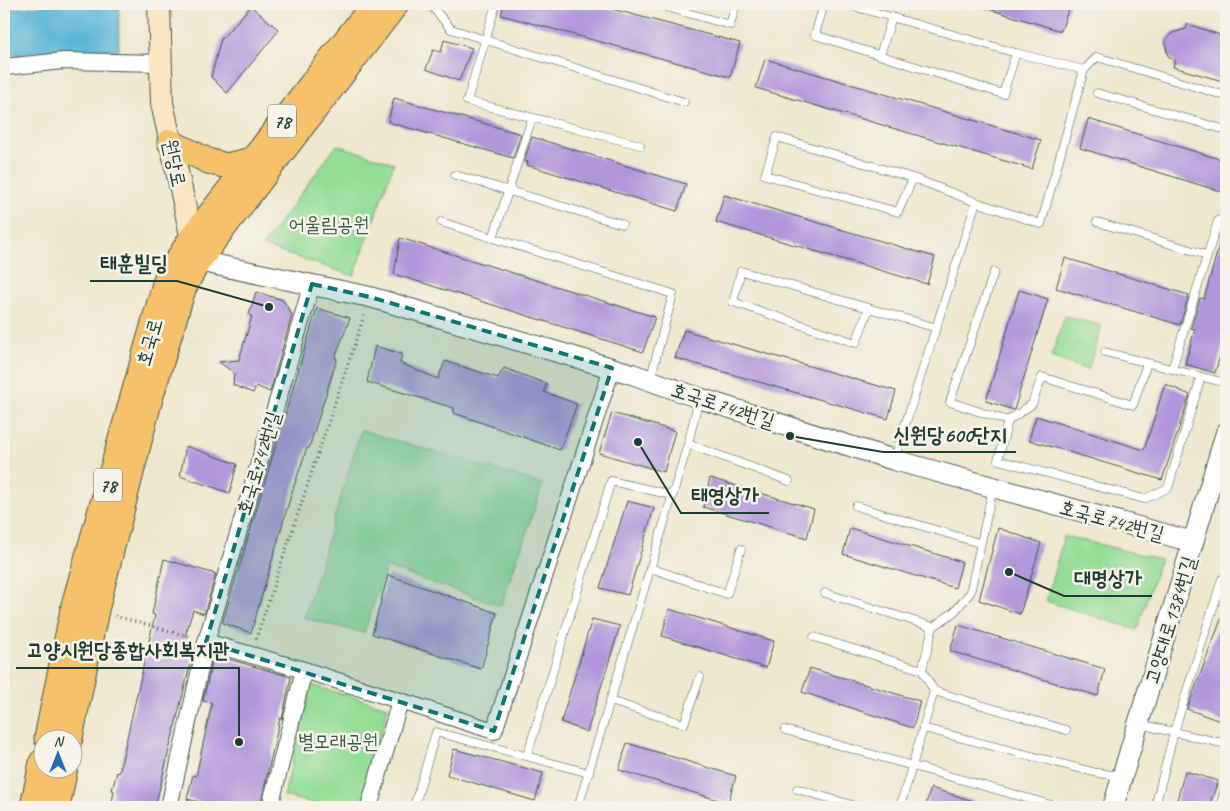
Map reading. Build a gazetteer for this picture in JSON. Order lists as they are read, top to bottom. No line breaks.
{"streets":{"main road":["78","원당로","호국로"],"street":["호국로742번길","고양대로1384번길"]},"crossings":[["원당로","호국로"],["원당로","호국로742번길"],["호국로","호국로742번길"],["호국로742번길","고양대로1384번길"]],"parks":["어울림공원","별모래공원"],"places":["태훈빌딩","신원당600단지","태영상가","대명상가","고양시원당종합사회복지관"],"north":"top"}
